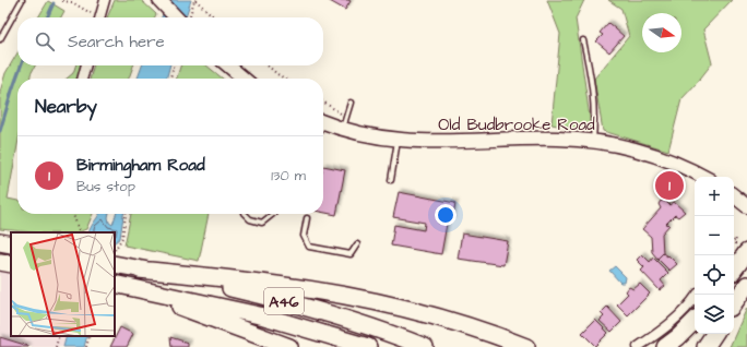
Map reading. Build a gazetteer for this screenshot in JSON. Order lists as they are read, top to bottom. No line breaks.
{"streets":{"highway":["A46"],"street":["Old Budbrooke Road"]},"north":"right","page":{"search":"Search here","heading":"Nearby","list":[{"mark":"1","name":"Birmingham Road","note":"Bus stop","value":"130 m"}],"pins":"1","map_buttons":["+","−"]}}
